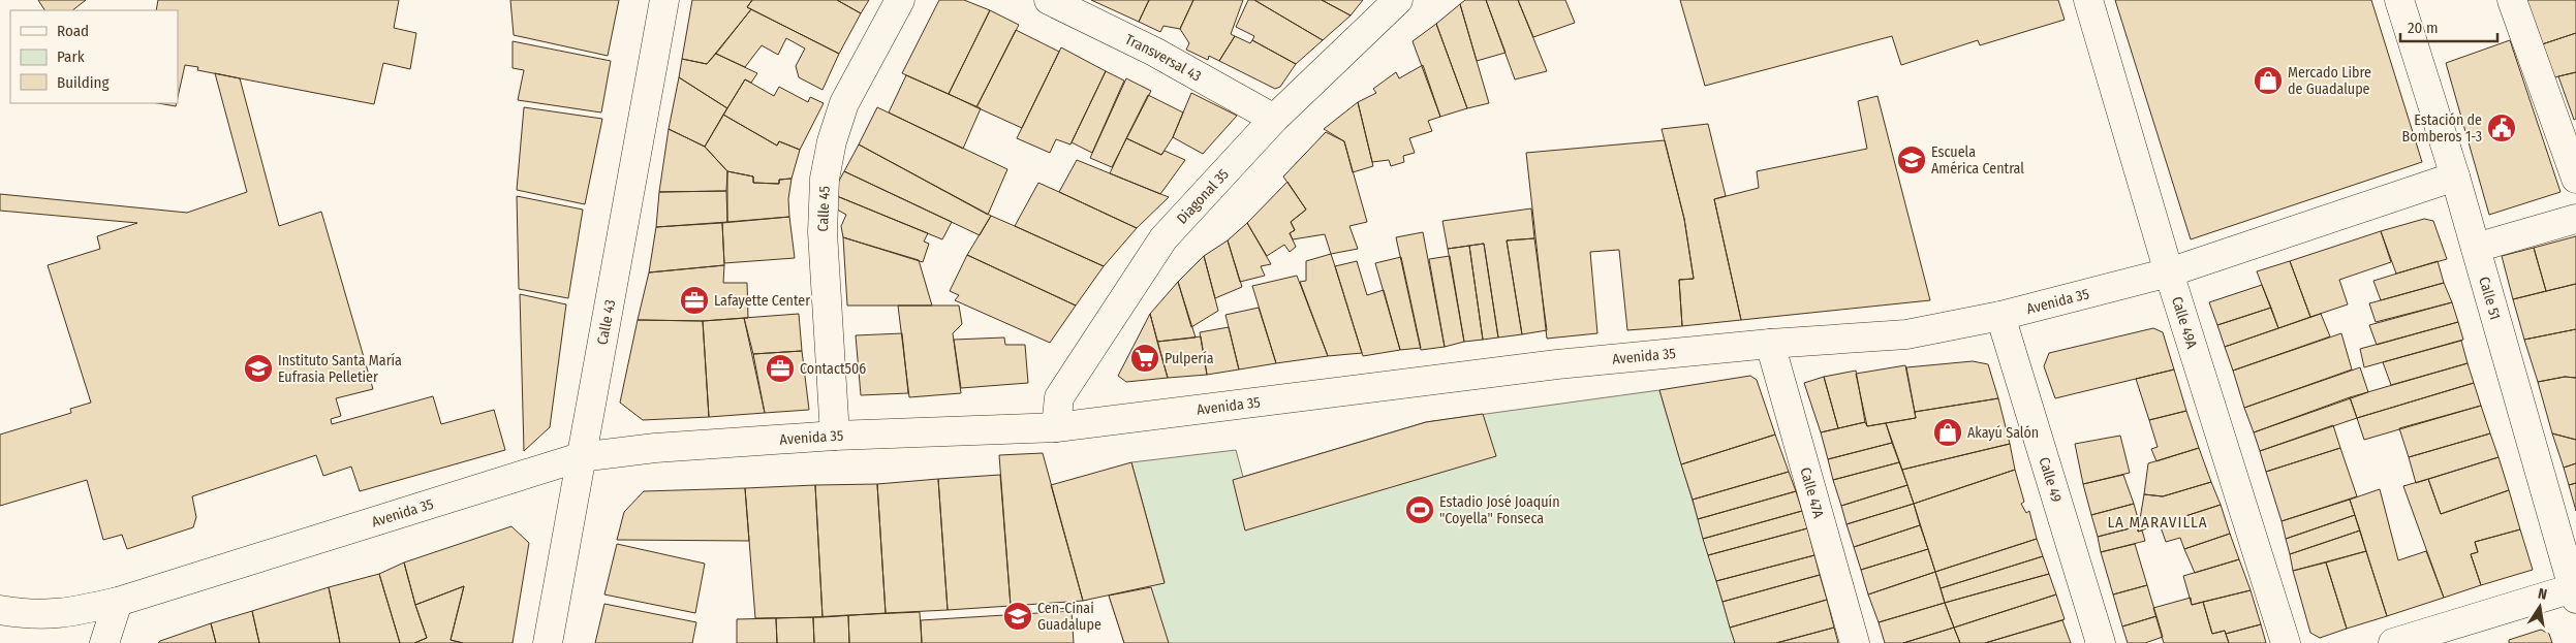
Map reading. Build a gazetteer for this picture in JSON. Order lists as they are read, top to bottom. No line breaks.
{"streets":{"street":["Transversal 43","Diagonal 35","Calle 45","Calle 51","Avenida 35","Calle 43","Calle 49A","Calle 49","Calle 47A"]},"crossings":[["Transversal 43","Diagonal 35"],["Diagonal 35","Avenida 35"],["Calle 45","Avenida 35"],["Calle 51","Avenida 35"],["Avenida 35","Calle 43"],["Avenida 35","Calle 49A"],["Avenida 35","Calle 49"],["Avenida 35","Calle 47A"]],"districts":["LA MARAVILLA"],"places":{"shop":["Mercado Libre de Guadalupe","Akayú Salón"],"public building":["Estación de Bomberos 1-3"],"school or university":["Escuela América Central","Instituto Santa María Eufrasia Pelletier","Cen-Cinai Guadalupe"],"office":["Lafayette Center","Contact506"],"supermarket":["Pulpería"],"sports":["Estadio José Joaquín \"Coyella\" Fonseca"]},"legend":["Road","Park","Building"],"scale_bar":"20 m","north":"top"}
